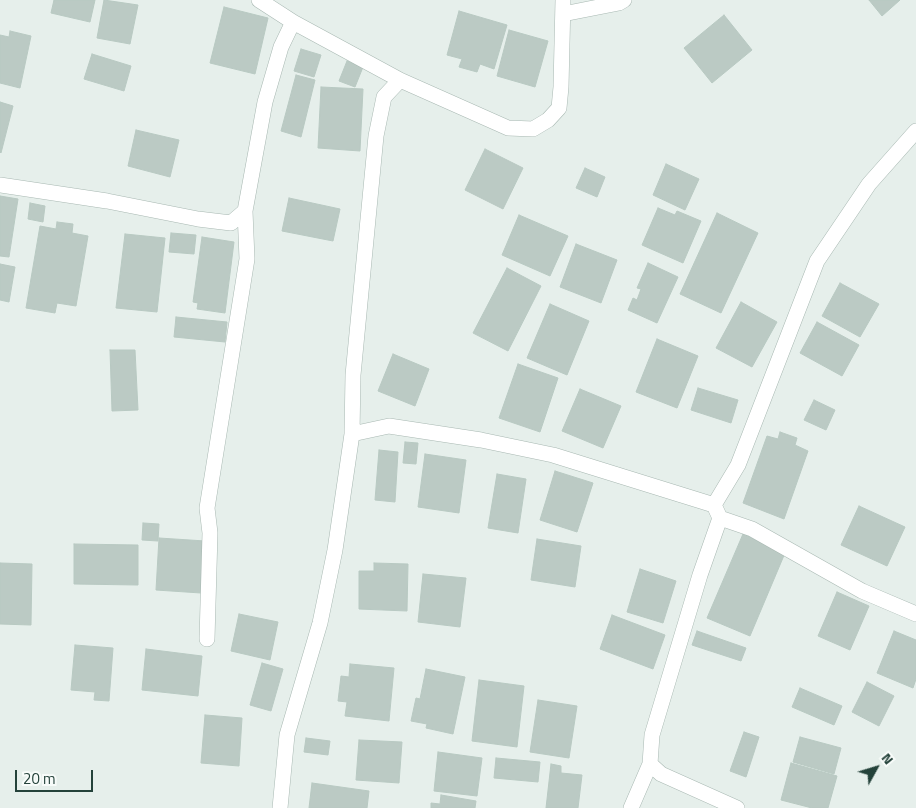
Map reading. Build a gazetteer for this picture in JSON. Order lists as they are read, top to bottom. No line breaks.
{"scale_bar":"20 m","north":"top right"}
